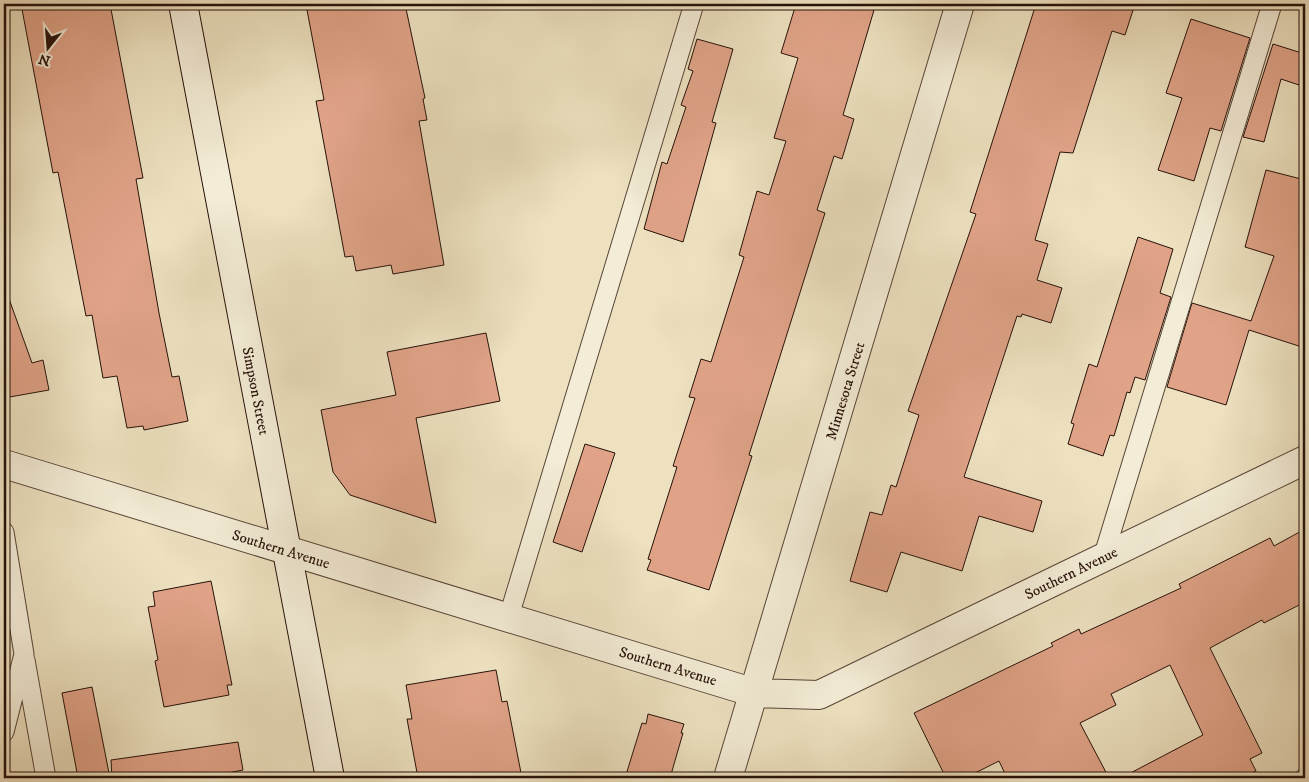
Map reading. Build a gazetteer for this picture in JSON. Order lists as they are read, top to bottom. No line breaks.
{"streets":{"street":["Simpson Street","Minnesota Street","Southern Avenue"]},"crossings":[["Simpson Street","Southern Avenue"],["Minnesota Street","Southern Avenue"]],"north":"bottom"}
